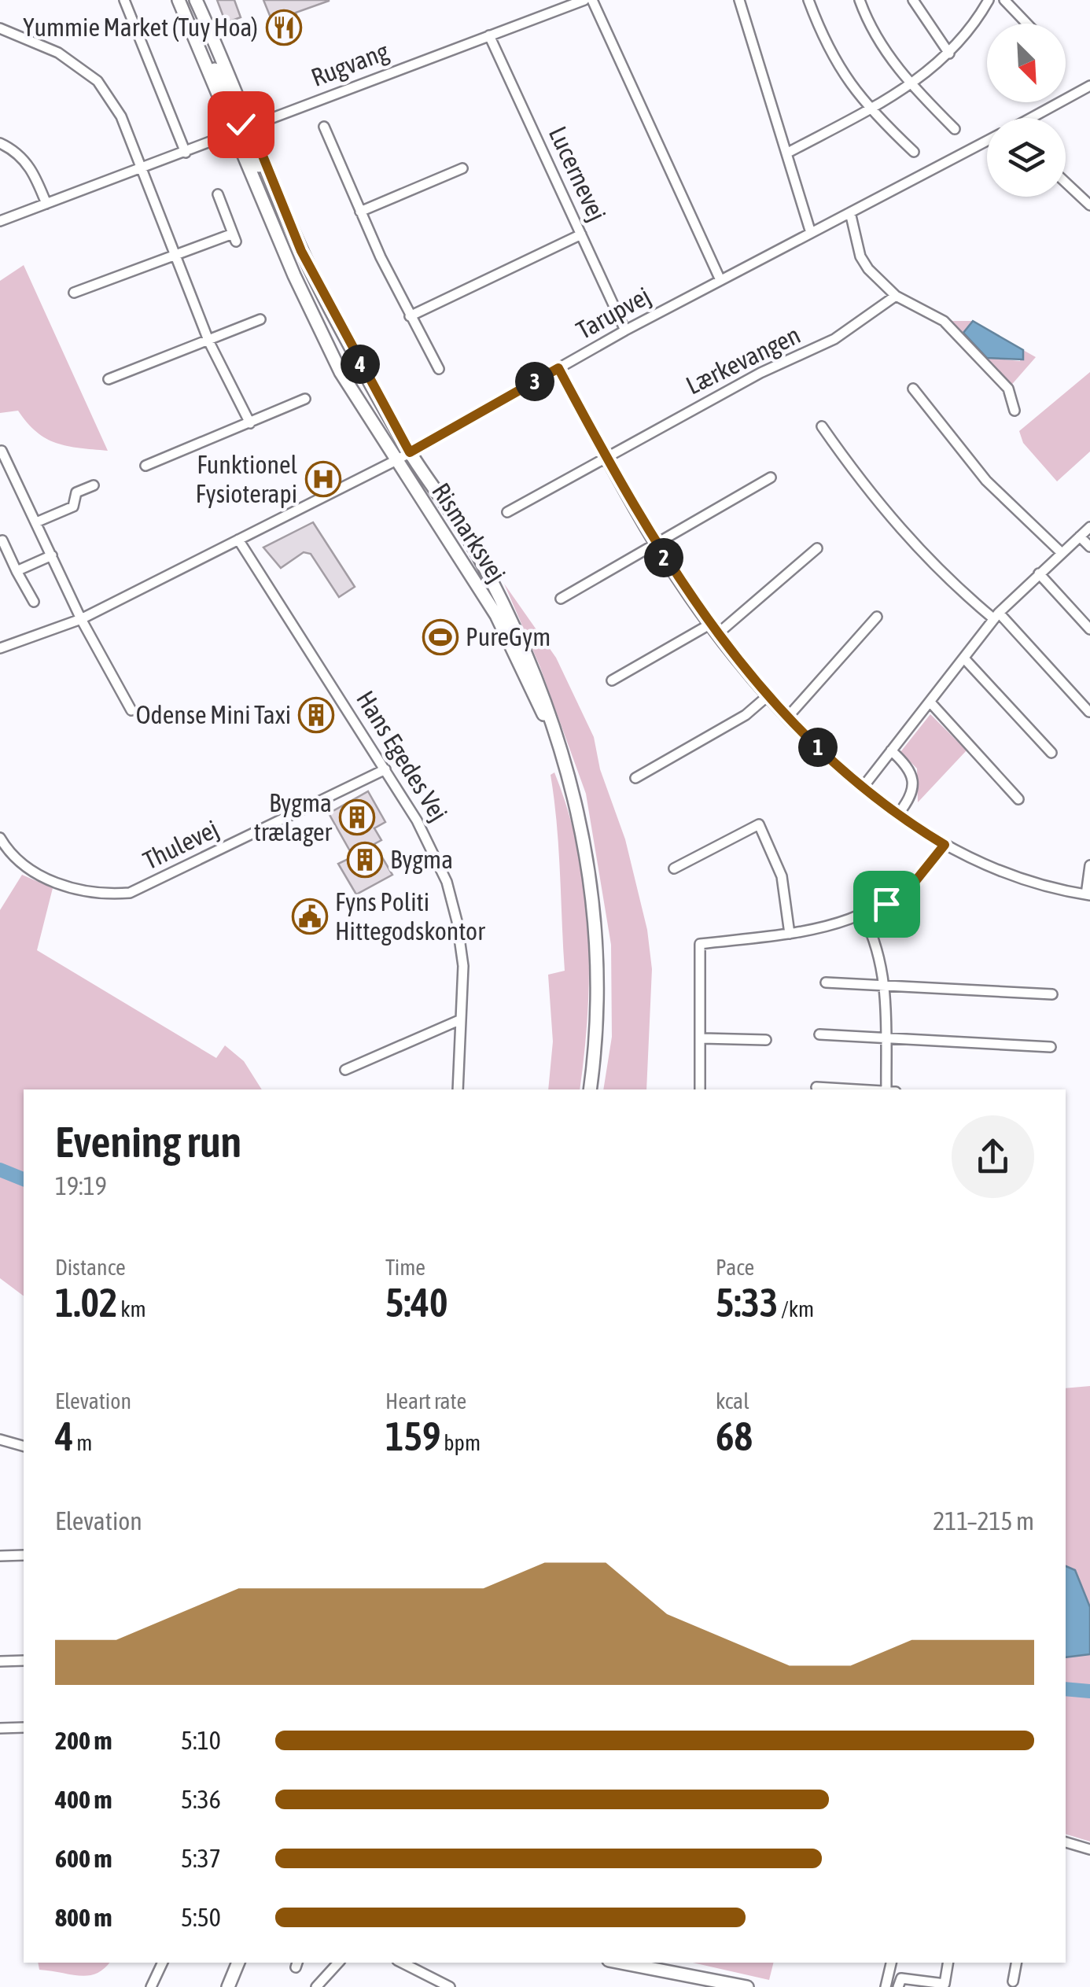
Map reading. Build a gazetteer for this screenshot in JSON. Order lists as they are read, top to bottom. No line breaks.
{"streets":{"main road":["Rismarksvej"],"street":["Rugvang","Lucernevej","Tarupvej","Lærkevangen","Hans Egedes Vej","Thulevej"]},"crossings":[["Rugvang","Lucernevej"],["Rugvang","Rismarksvej"],["Lucernevej","Tarupvej"],["Tarupvej","Rismarksvej"],["Tarupvej","Hans Egedes Vej"],["Hans Egedes Vej","Thulevej"]],"places":{"restaurant":["Yummie Market (Tuy Hoa)"],"hospital":["Funktionel Fysioterapi"],"sports":["PureGym"],"building":["Odense Mini Taxi","Bygma trælager","Bygma"],"public building":["Fyns Politi Hittegodskontor"]},"north":"bottom right","page":{"pins":["4","3","2","1"],"heading":["Evening run","19:19"],"stats":[["Distance","1.02 km"],["Time","5:40"],["Pace","5:33 /km"],["Elevation","4 m"],["Heart rate","159 bpm"],["kcal","68"]],"chart":["Elevation","211–215 m"],"list":[{"name":"200 m","note":"5:10"},{"name":"400 m","note":"5:36"},{"name":"600 m","note":"5:37"},{"name":"800 m","note":"5:50"}]}}
